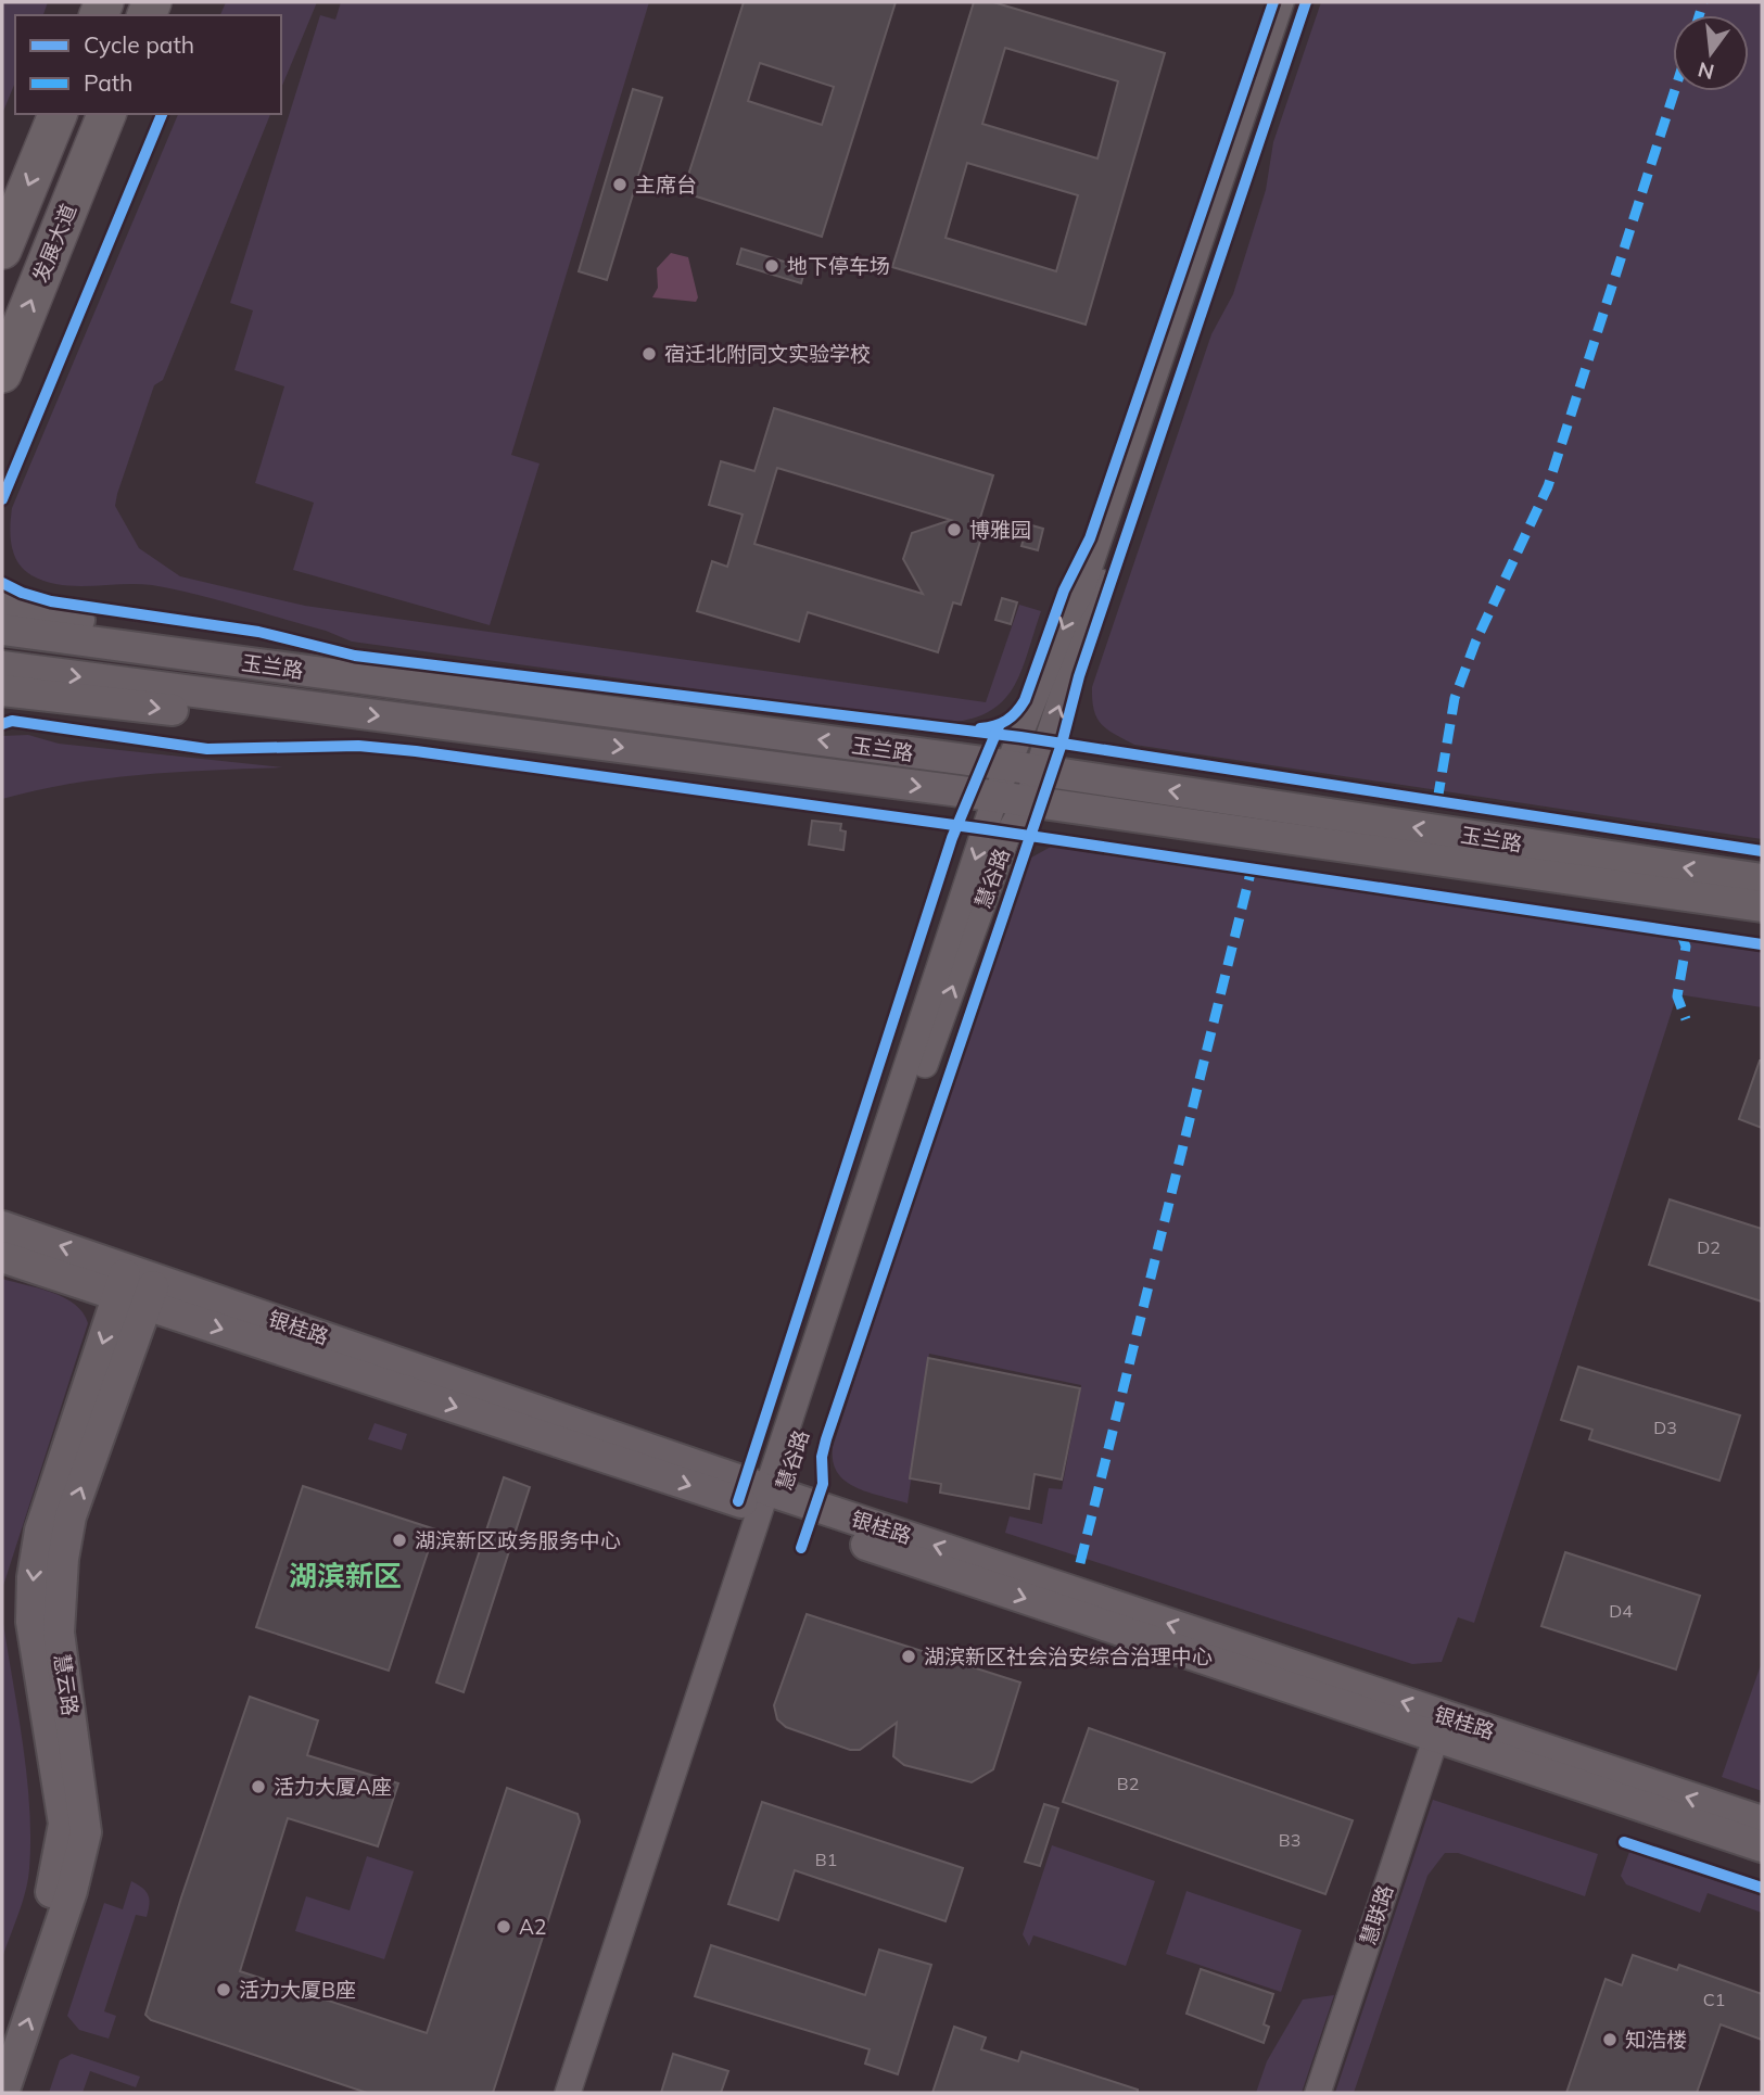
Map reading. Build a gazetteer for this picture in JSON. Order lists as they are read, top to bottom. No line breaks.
{"streets":{"main road":["发展大道"],"street":["玉兰路","慧谷路","银桂路","慧云路","慧联路"]},"crossings":[["玉兰路","慧谷路"],["慧谷路","银桂路"],["银桂路","慧云路"],["银桂路","慧联路"]],"districts":["湖滨新区"],"places":["主席台","地下停车场","宿迁北附同文实验学校","博雅园","湖滨新区政务服务中心","湖滨新区社会治安综合治理中心","活力大厦A座","A2","活力大厦B座","知浩楼"],"house_numbers":["D2","D3","D4","B2","B3","B1","C1"],"legend":["Cycle path","Path"],"north":"bottom"}
